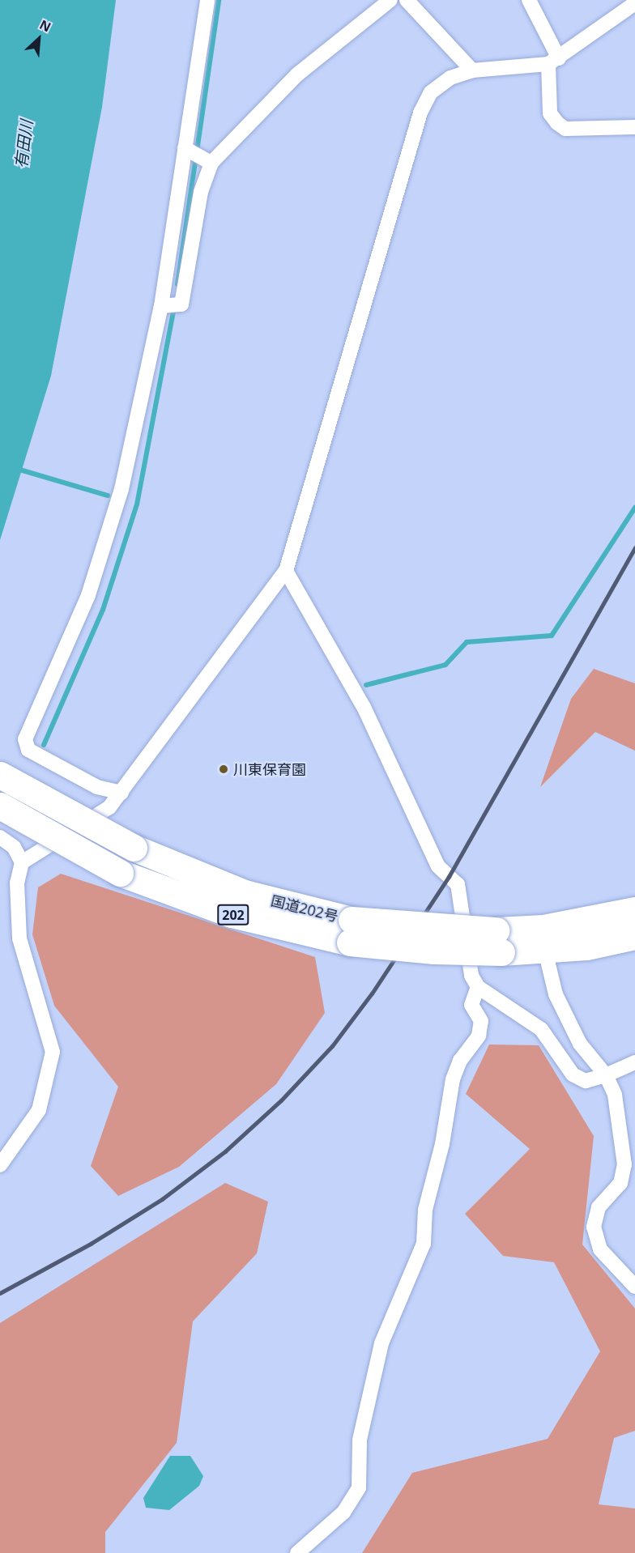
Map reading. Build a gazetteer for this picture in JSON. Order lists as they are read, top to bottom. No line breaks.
{"streets":{"highway":["国道202号","202"]},"water":["有田川"],"places":["川東保育園"],"north":"top right"}
